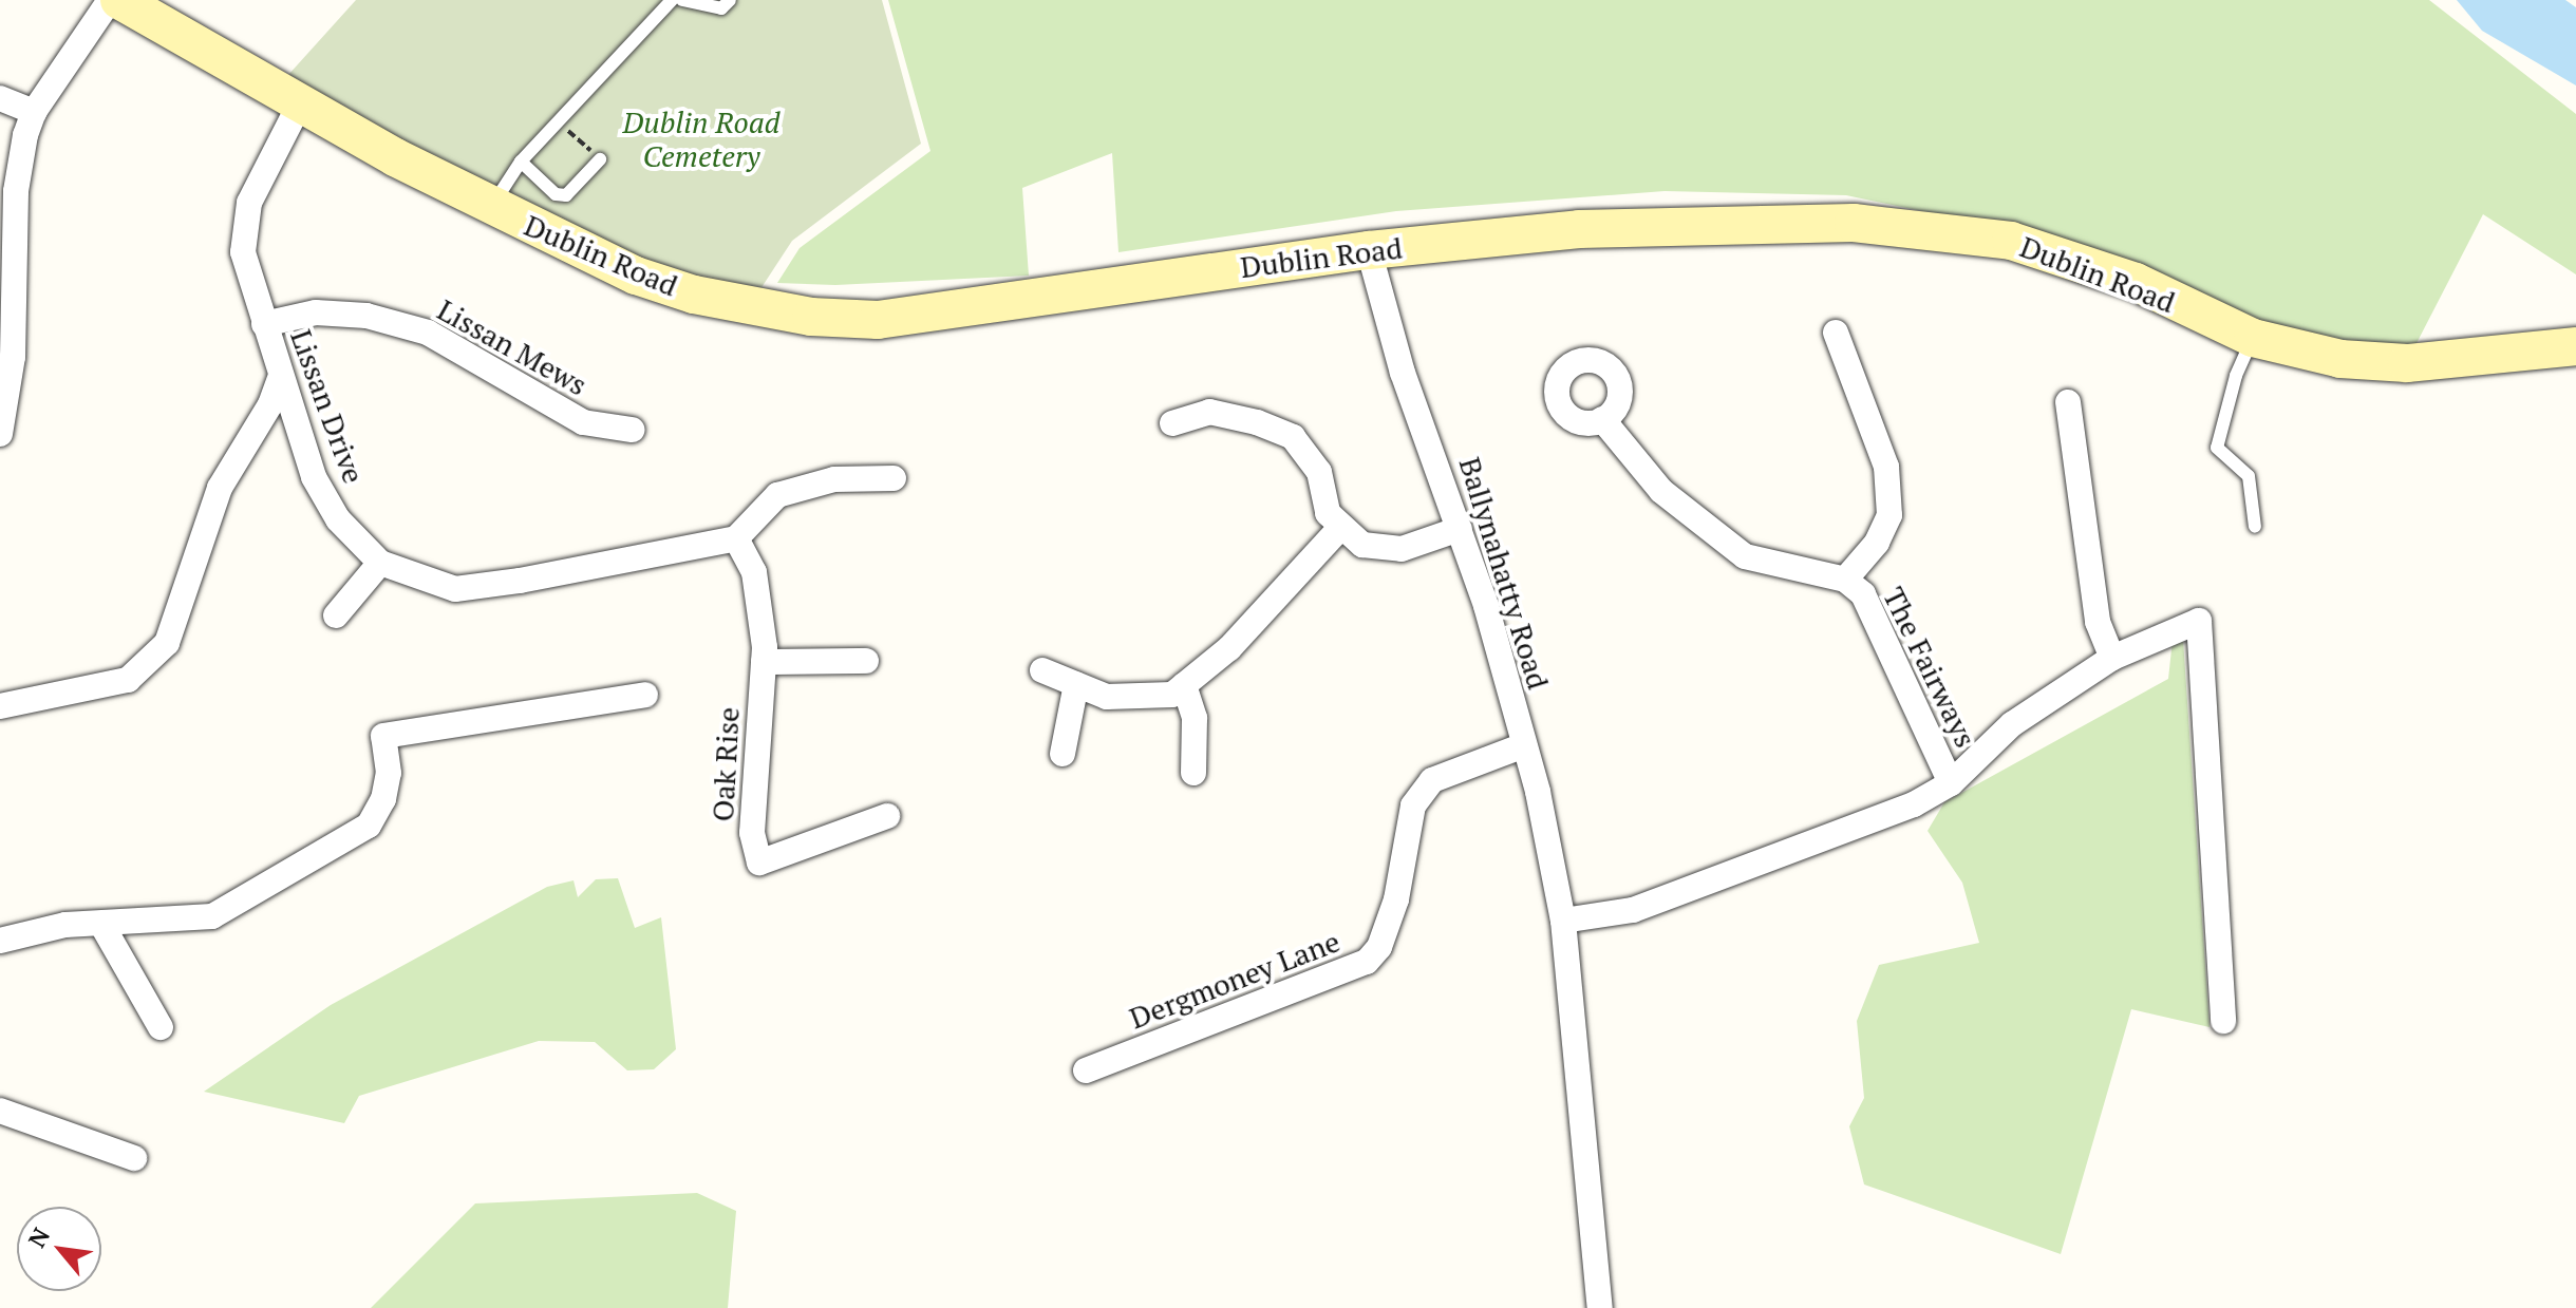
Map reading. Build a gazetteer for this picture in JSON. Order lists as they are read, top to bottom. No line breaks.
{"streets":{"street":["Dublin Road","Lissan Mews","Lissan Drive","Ballynahatty Road","The Fairways","Oak Rise","Dergmoney Lane"]},"crossings":[["Dublin Road","Lissan Drive"],["Dublin Road","Ballynahatty Road"],["Lissan Mews","Lissan Drive"],["Lissan Drive","Oak Rise"],["Ballynahatty Road","Dergmoney Lane"]],"parks":["Dublin Road Cemetery"],"north":"top left"}
